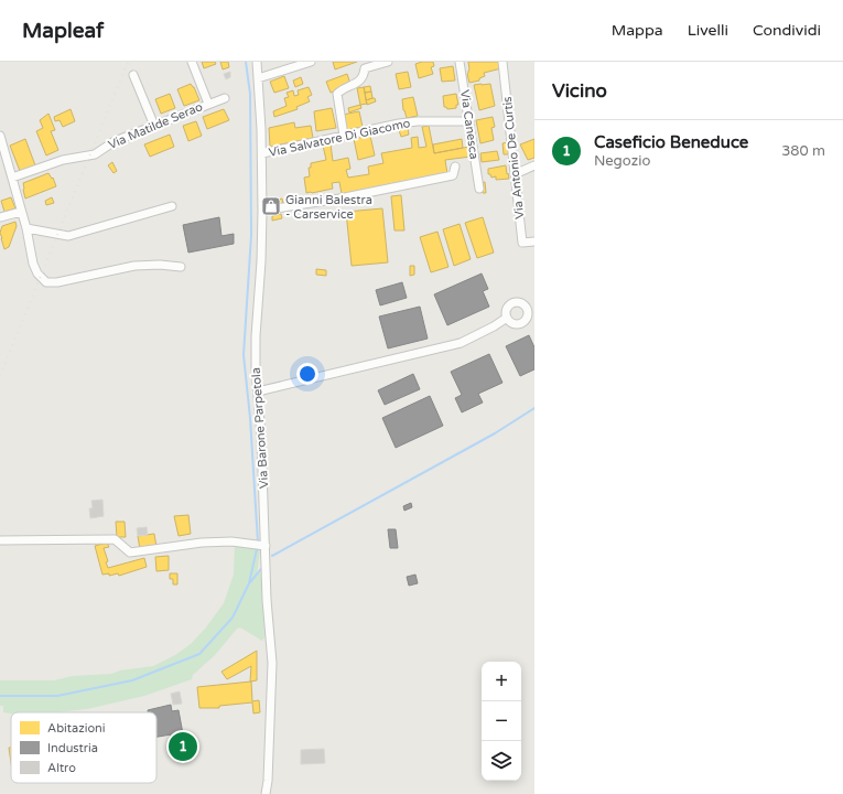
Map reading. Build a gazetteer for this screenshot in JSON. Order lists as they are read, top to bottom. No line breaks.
{"streets":{"street":["Via Canesca","Via Matilde Serao","Via Salvatore Di Giacomo","Via Antonio De Curtis","Via Barone Parpetola"]},"crossings":[["Via Canesca","Via Salvatore Di Giacomo"],["Via Salvatore Di Giacomo","Via Barone Parpetola"]],"places":{"shop":["Gianni Balestra - Carservice"]},"legend":["Abitazioni","Industria","Altro"],"page":{"header":"Mapleaf","nav":["Mappa","Livelli","Condividi"],"heading":"Vicino","list":[{"mark":"1","name":"Caseficio Beneduce","note":"Negozio","value":"380 m"}],"map_buttons":["+","−"],"pins":"1"}}
